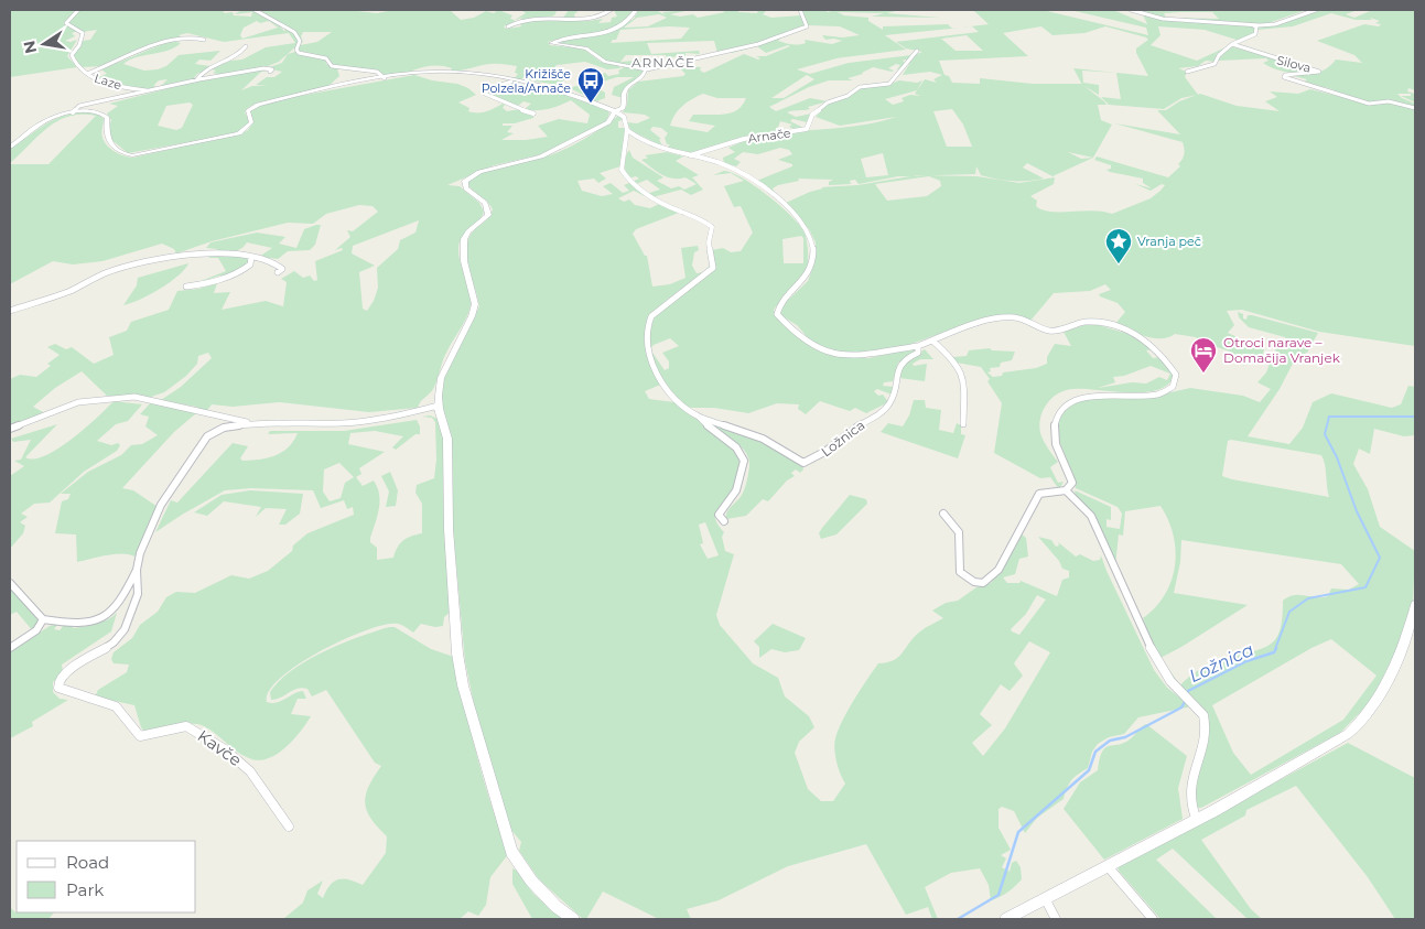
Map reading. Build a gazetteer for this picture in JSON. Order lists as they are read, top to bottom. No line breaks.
{"streets":{"street":["Silova","Laze","Arnače","Ložnica","Kavče"]},"crossings":[["Arnače","Ložnica"]],"districts":["ARNAČE"],"water":["Ložnica"],"places":{"bus stop":["Križišče Polzela/Arnače"],"place":["Vranja peč"],"hotel":["Otroci narave – Domačija Vranjek"]},"legend":["Road","Park"],"north":"left"}
